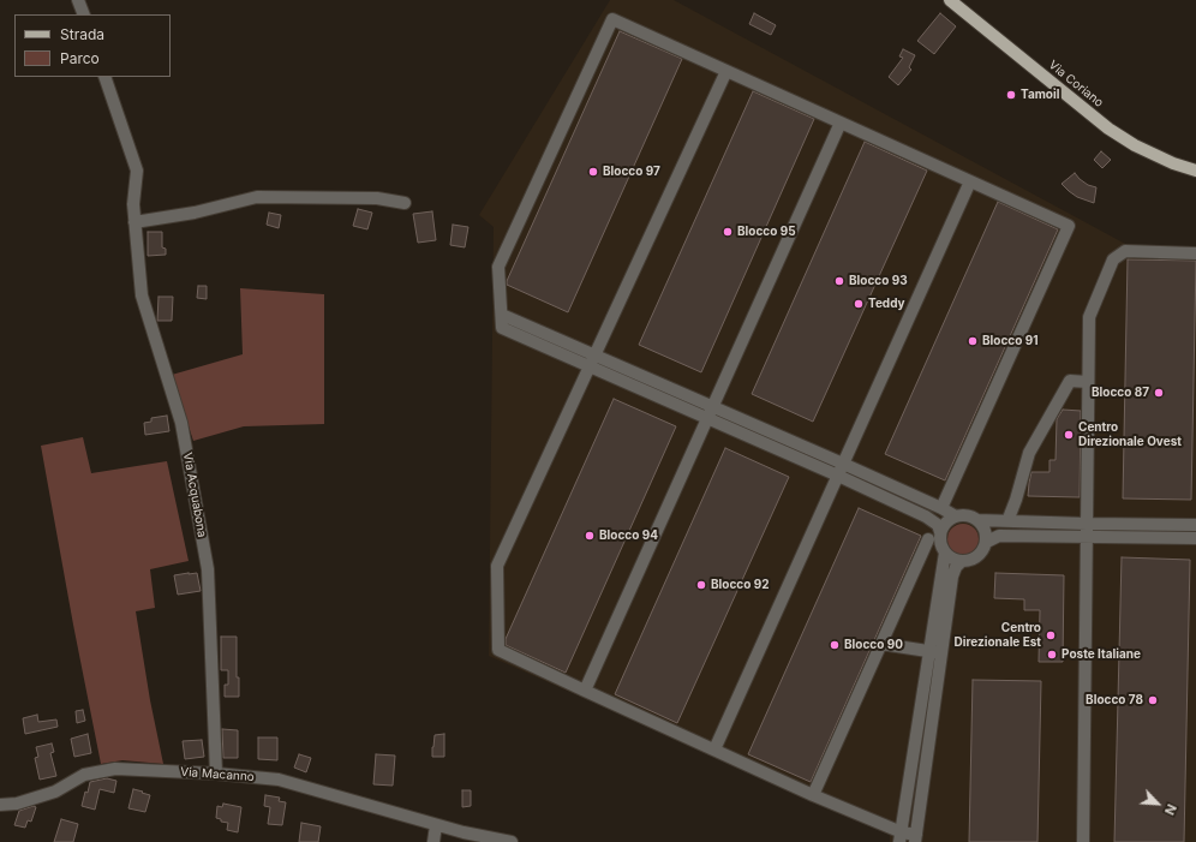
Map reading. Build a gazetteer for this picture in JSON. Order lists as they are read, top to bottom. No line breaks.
{"streets":{"main road":["Via Coriano"],"street":["Via Acquabona","Via Macanno"]},"crossings":[["Via Acquabona","Via Macanno"]],"places":["Tamoil","Blocco 97","Blocco 95","Blocco 93","Teddy","Blocco 91","Blocco 87","Centro Direzionale Ovest","Blocco 94","Blocco 92","Centro Direzionale Est","Blocco 90","Poste Italiane","Blocco 78"],"legend":["Strada","Parco"],"north":"bottom right"}
